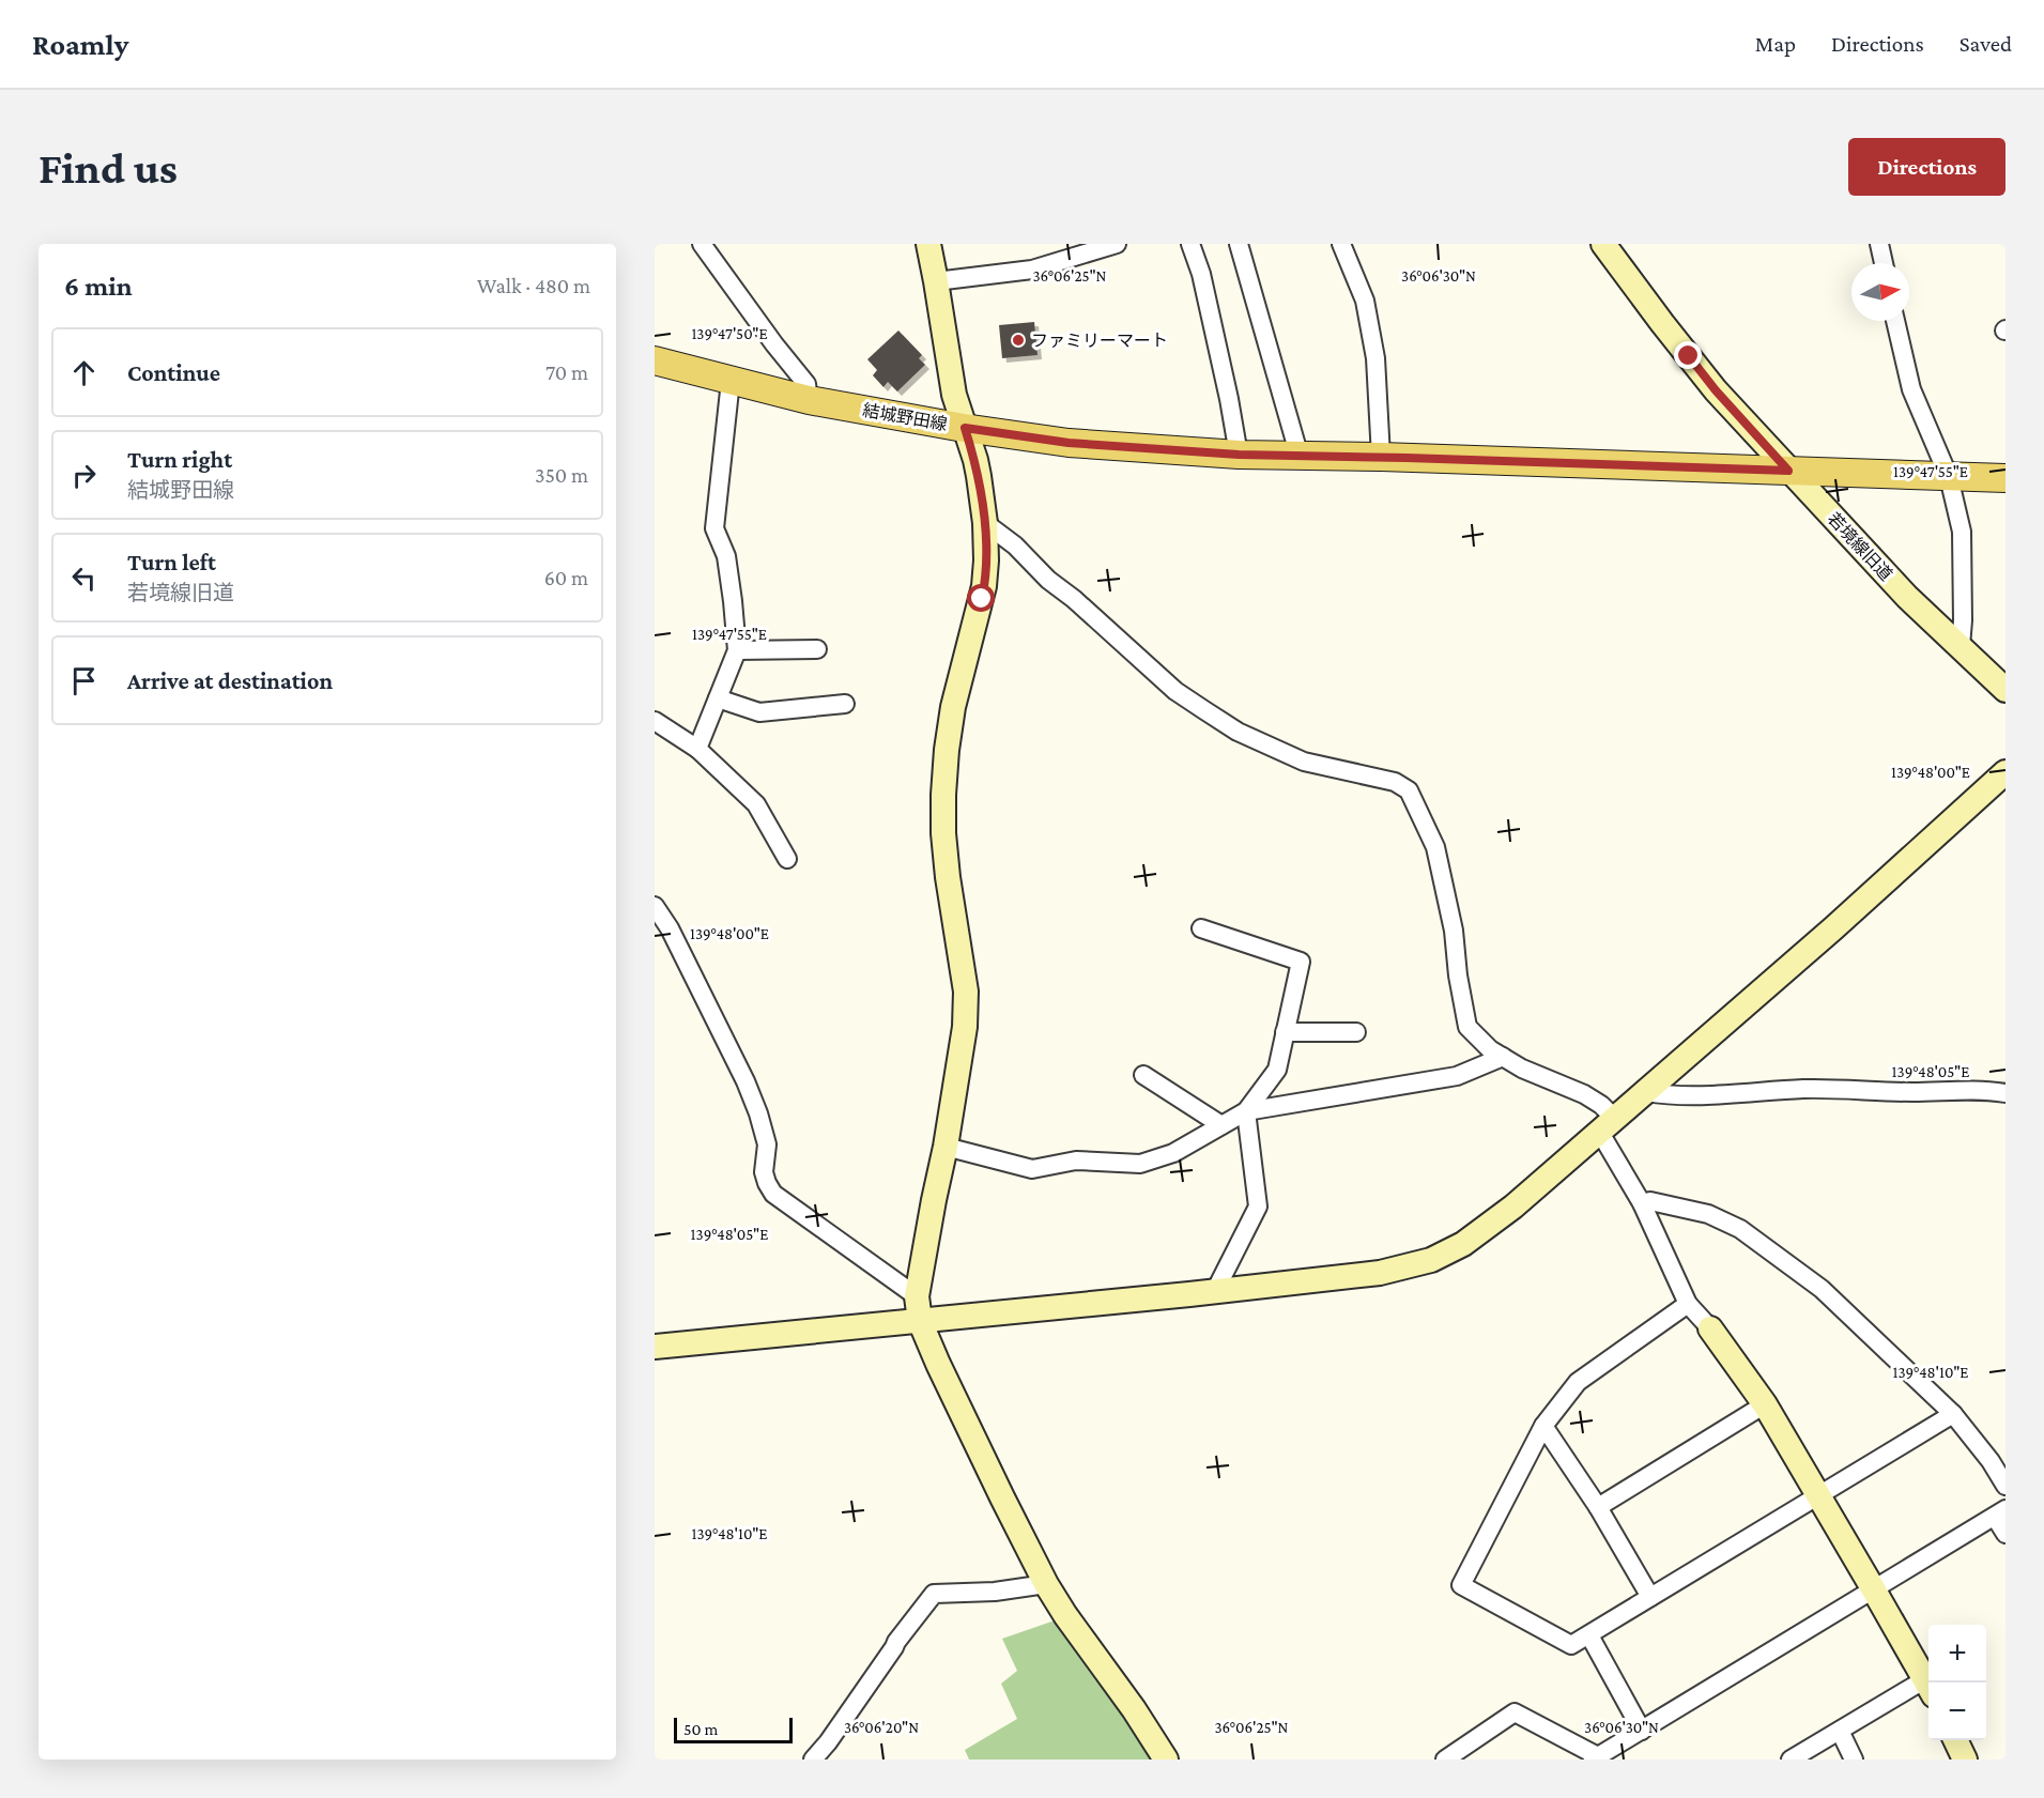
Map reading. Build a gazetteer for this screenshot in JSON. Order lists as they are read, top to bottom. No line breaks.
{"streets":{"main road":["結城野田線"],"street":["若境線旧道"]},"crossings":[["結城野田線","若境線旧道"]],"places":["ファミリーマート"],"scale_bar":"50 m","north":"right","page":{"header":"Roamly","nav":["Map","Directions","Saved"],"buttons":"Directions","title":"Find us","heading":["6 min","Walk · 480 m"],"list":[["Continue","70 m"],["Turn right","結城野田線","350 m"],["Turn left","若境線旧道","60 m"],"Arrive at destination"],"map_buttons":["+","−"],"scale":"50 m"},"coordinates":["36°06'25\"N","36°06'30\"N","139°47'50\"E","139°47'55\"E","139°48'00\"E","139°48'05\"E","139°48'10\"E","36°06'20\"N"]}
